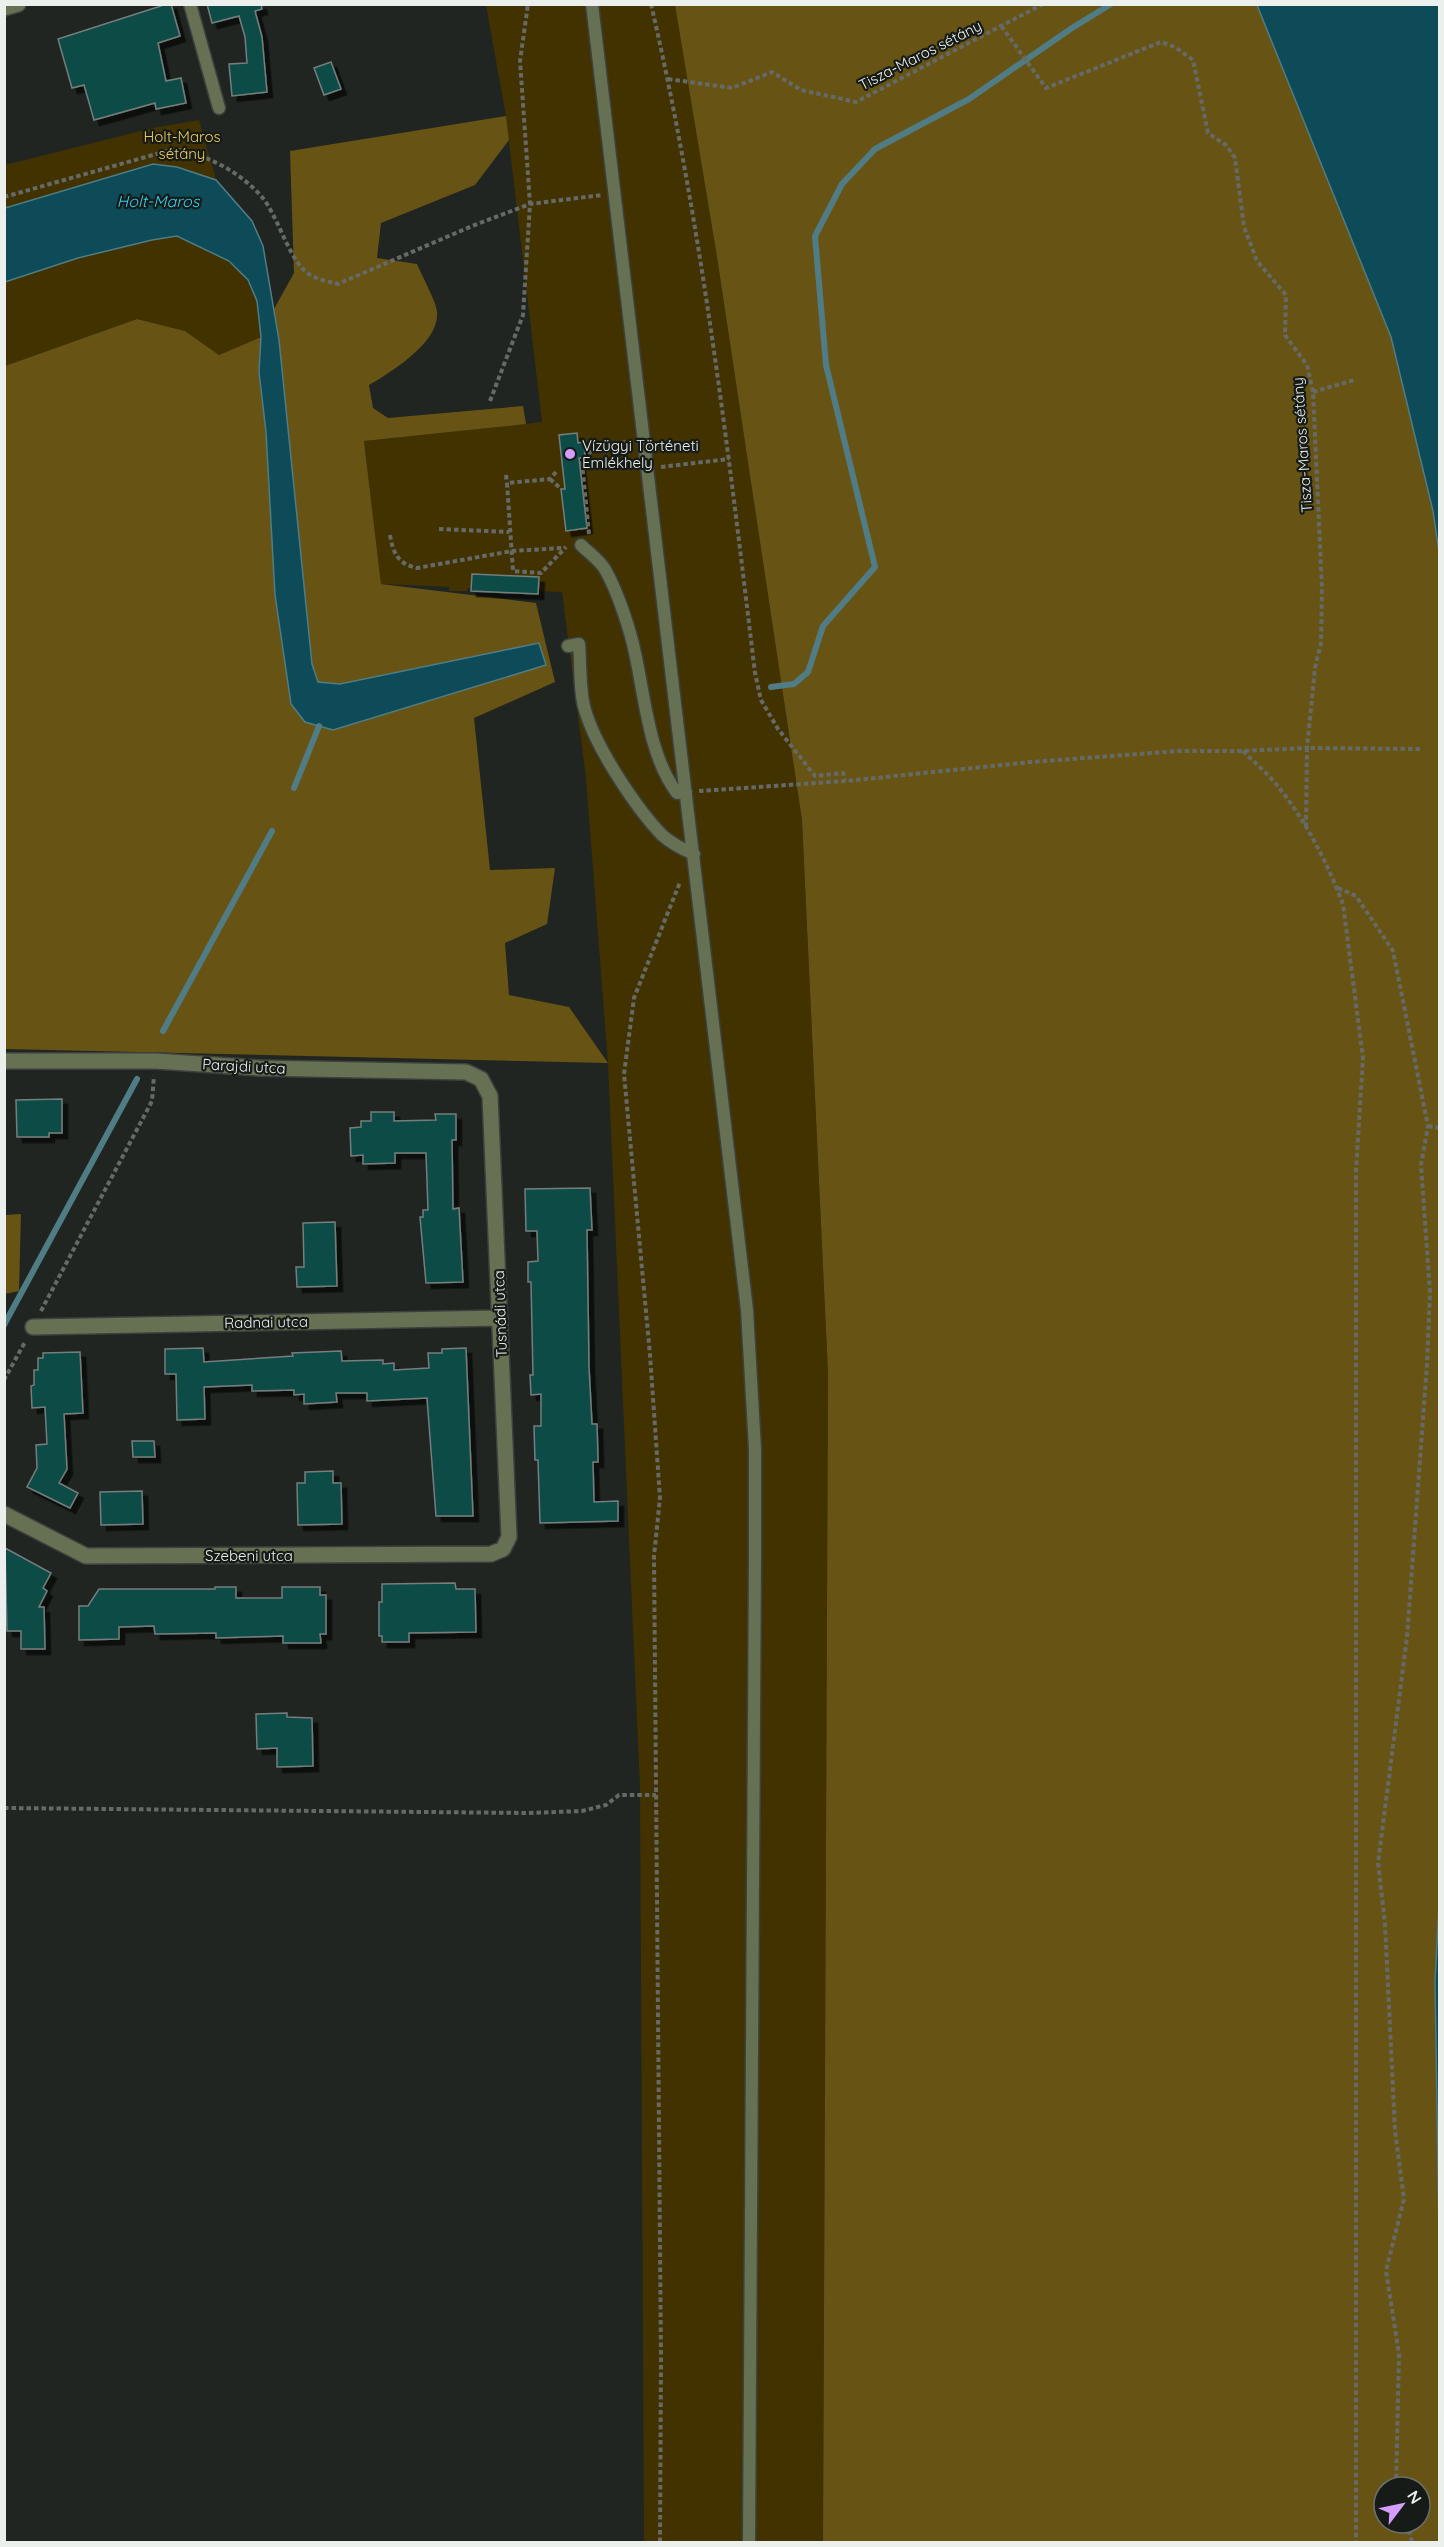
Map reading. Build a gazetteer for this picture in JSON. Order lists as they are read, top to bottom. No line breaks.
{"streets":{"street":["Parajdi utca","Tusnádi utca","Radnai utca","Szebeni utca"],"path":["Tisza-Maros sétány"]},"crossings":[["Parajdi utca","Tusnádi utca"],["Tusnádi utca","Radnai utca"],["Tusnádi utca","Szebeni utca"]],"water":["Holt-Maros"],"parks":["Holt-Maros sétány"],"places":["Vízügyi Történeti Emlékhely"],"north":"top right"}
